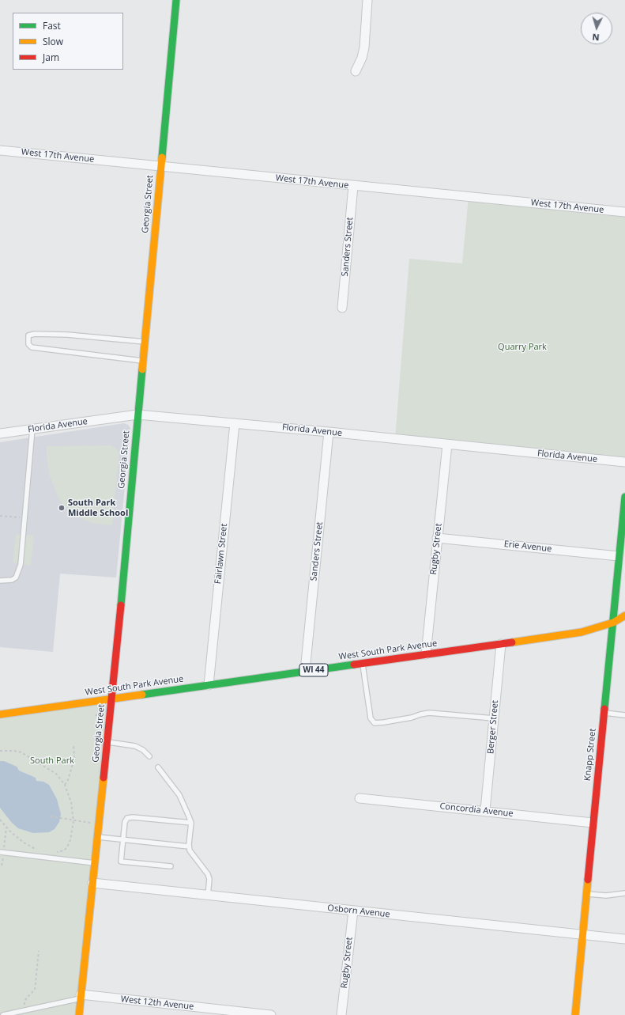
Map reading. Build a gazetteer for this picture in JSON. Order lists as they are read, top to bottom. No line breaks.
{"streets":{"street":["West 17th Avenue","Georgia Street","Sanders Street","Florida Avenue","Erie Avenue","Rugby Street","Fairlawn Street","West South Park Avenue","WI 44","Berger Street","Knapp Street","Concordia Avenue","Osborn Avenue","West 12th Avenue"]},"crossings":[["West 17th Avenue","Georgia Street"],["West 17th Avenue","Sanders Street"],["Georgia Street","Florida Avenue"],["Georgia Street","West South Park Avenue"],["Georgia Street","Osborn Avenue"],["Georgia Street","West 12th Avenue"],["Sanders Street","Florida Avenue"],["Sanders Street","West South Park Avenue"],["Florida Avenue","Rugby Street"],["Florida Avenue","Fairlawn Street"],["Erie Avenue","Rugby Street"],["Erie Avenue","Knapp Street"],["Rugby Street","West South Park Avenue"],["Rugby Street","Osborn Avenue"],["Fairlawn Street","West South Park Avenue"],["West South Park Avenue","Berger Street"],["West South Park Avenue","Knapp Street"],["Berger Street","Concordia Avenue"],["Knapp Street","Concordia Avenue"],["Knapp Street","Osborn Avenue"]],"parks":["Quarry Park","South Park"],"places":["South Park Middle School"],"legend":["Fast","Slow","Jam"],"north":"bottom"}
